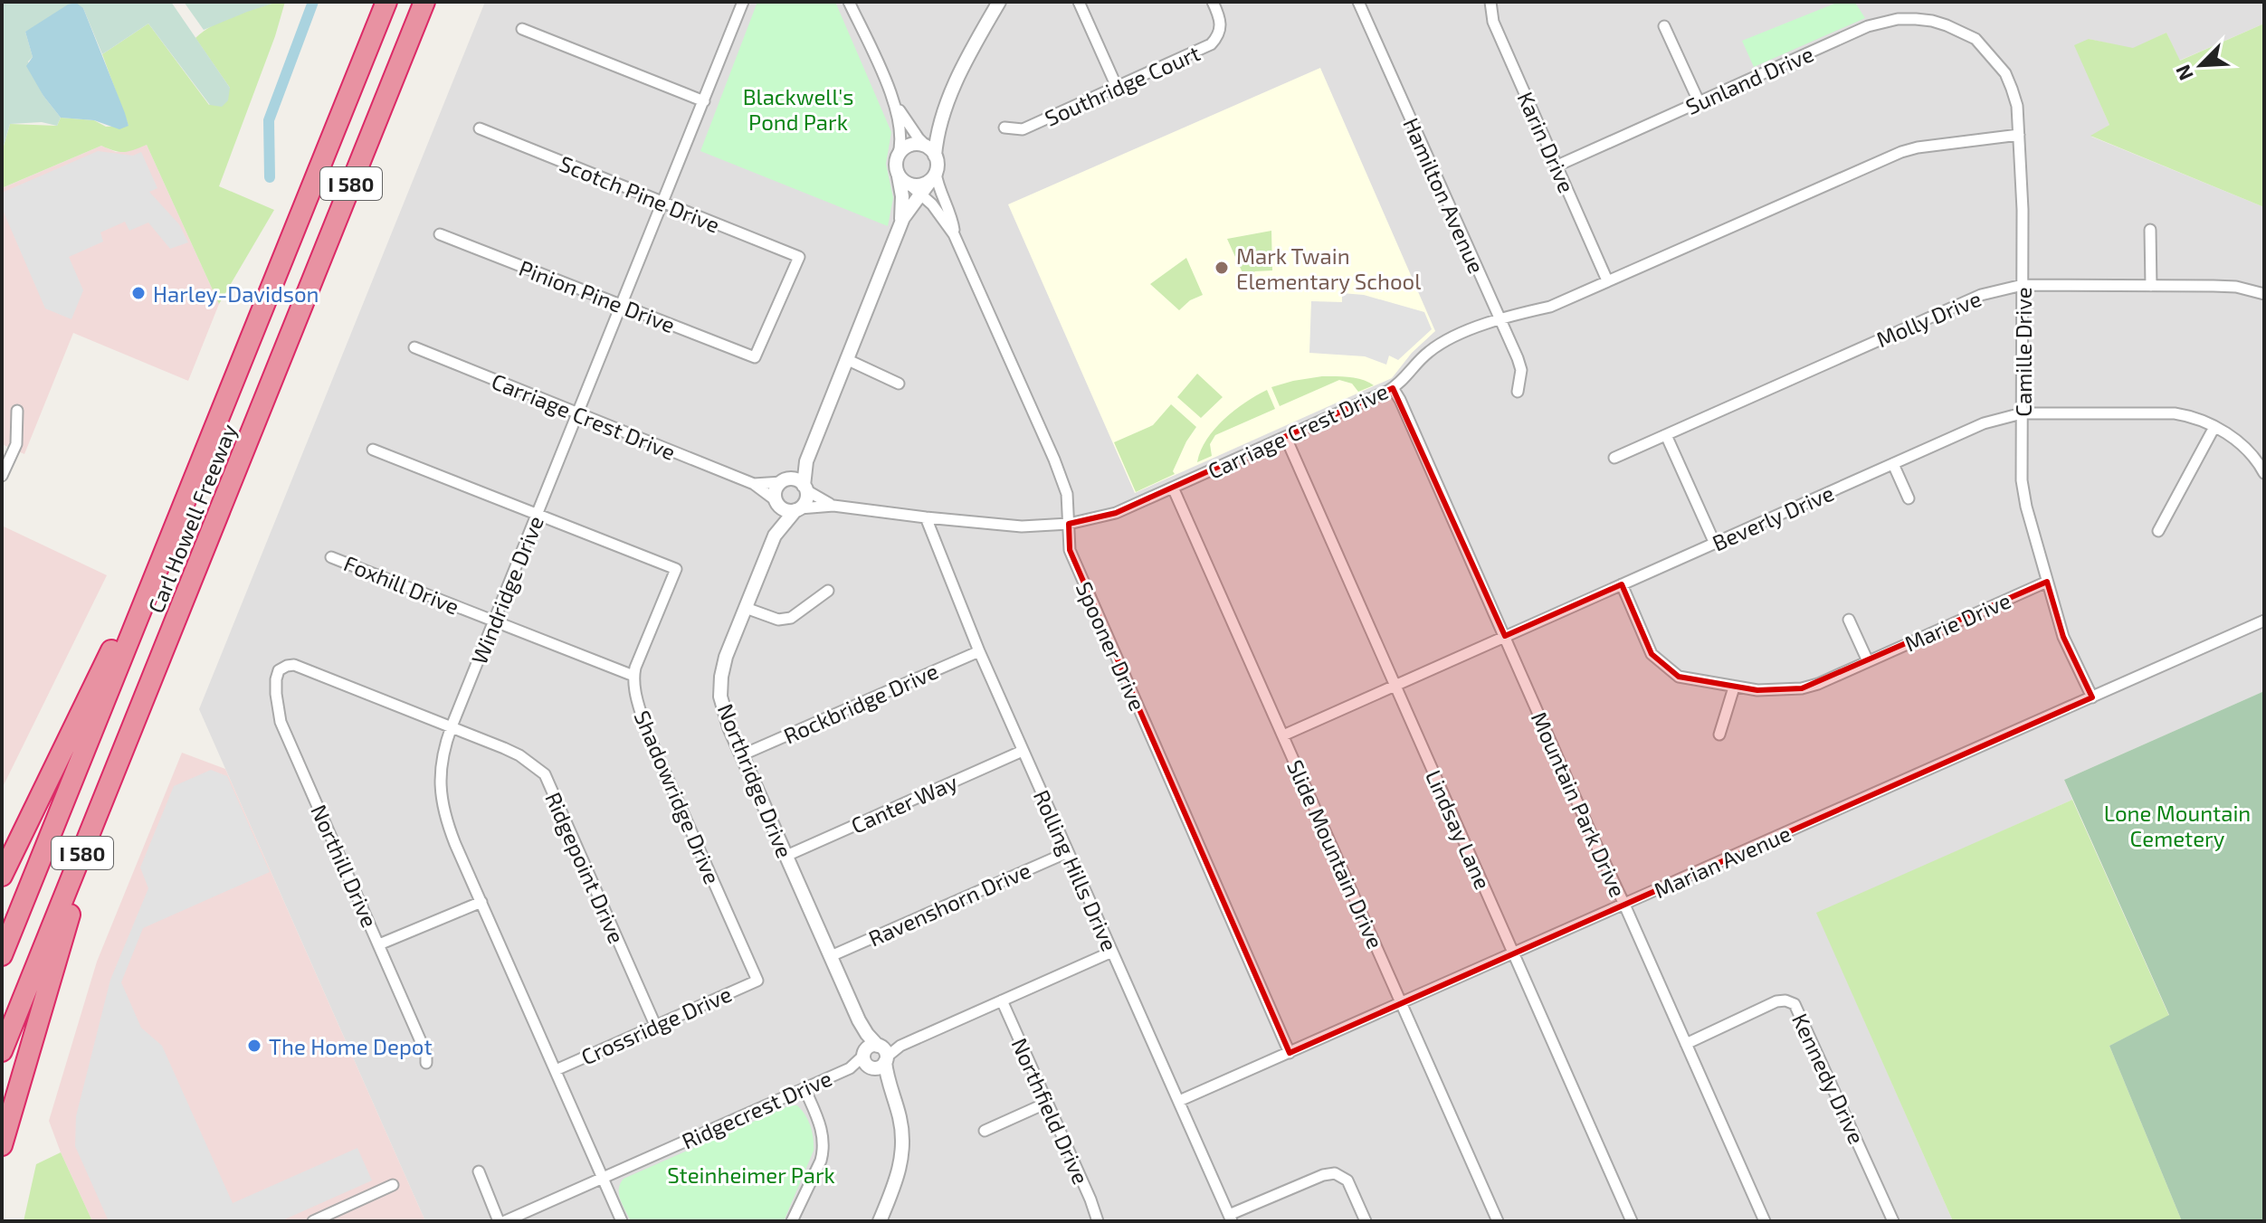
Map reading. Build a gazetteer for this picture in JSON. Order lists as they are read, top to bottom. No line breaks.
{"streets":{"highway":["I 580","Carl Howell Freeway"],"street":["Sunland Drive","Southridge Court","Karin Drive","Scotch Pine Drive","Hamilton Avenue","Pinion Pine Drive","Molly Drive","Camille Drive","Carriage Crest Drive","Beverly Drive","Foxhill Drive","Windridge Drive","Marie Drive","Spooner Drive","Rockbridge Drive","Northridge Drive","Shadowridge Drive","Canter Way","Mountain Park Drive","Lindsay Lane","Slide Mountain Drive","Marian Avenue","Northill Drive","Ridgepoint Drive","Rolling Hills Drive","Ravenshorn Drive","Crossridge Drive","Kennedy Drive","Ridgecrest Drive","Northfield Drive"]},"crossings":[["Sunland Drive","Karin Drive"],["Sunland Drive","Camille Drive"],["Karin Drive","Carriage Crest Drive"],["Scotch Pine Drive","Pinion Pine Drive"],["Scotch Pine Drive","Windridge Drive"],["Hamilton Avenue","Carriage Crest Drive"],["Pinion Pine Drive","Windridge Drive"],["Molly Drive","Camille Drive"],["Camille Drive","Carriage Crest Drive"],["Camille Drive","Beverly Drive"],["Camille Drive","Marie Drive"],["Camille Drive","Marian Avenue"],["Carriage Crest Drive","Windridge Drive"],["Carriage Crest Drive","Spooner Drive"],["Carriage Crest Drive","Northridge Drive"],["Carriage Crest Drive","Mountain Park Drive"],["Carriage Crest Drive","Lindsay Lane"],["Carriage Crest Drive","Slide Mountain Drive"],["Carriage Crest Drive","Rolling Hills Drive"],["Beverly Drive","Marie Drive"],["Beverly Drive","Mountain Park Drive"],["Beverly Drive","Lindsay Lane"],["Beverly Drive","Slide Mountain Drive"],["Foxhill Drive","Windridge Drive"],["Foxhill Drive","Shadowridge Drive"],["Windridge Drive","Ridgepoint Drive"],["Windridge Drive","Crossridge Drive"],["Windridge Drive","Ridgecrest Drive"],["Spooner Drive","Marian Avenue"],["Rockbridge Drive","Northridge Drive"],["Rockbridge Drive","Rolling Hills Drive"],["Northridge Drive","Canter Way"],["Northridge Drive","Ravenshorn Drive"],["Northridge Drive","Ridgecrest Drive"],["Shadowridge Drive","Crossridge Drive"],["Canter Way","Rolling Hills Drive"],["Mountain Park Drive","Marian Avenue"],["Mountain Park Drive","Kennedy Drive"],["Lindsay Lane","Marian Avenue"],["Slide Mountain Drive","Marian Avenue"],["Marian Avenue","Rolling Hills Drive"],["Northill Drive","Ridgepoint Drive"],["Ridgepoint Drive","Crossridge Drive"],["Rolling Hills Drive","Ravenshorn Drive"]],"parks":["Blackwell's Pond Park","Lone Mountain Cemetery","Steinheimer Park"],"places":["Mark Twain Elementary School","Harley-Davidson","The Home Depot"],"north":"bottom left"}
